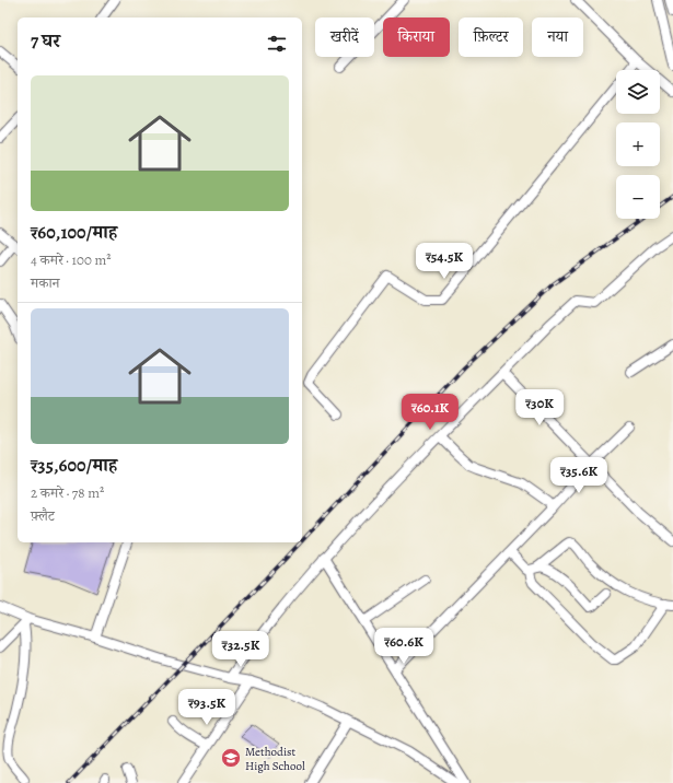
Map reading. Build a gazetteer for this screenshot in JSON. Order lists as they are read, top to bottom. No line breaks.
{"places":{"school or university":["Methodist High School"]},"page":{"chip":["खरीदें","किराया","फ़िल्टर","नया"],"heading":"7 घर","map_buttons":["+","−"],"list":[{"name":"₹60,100/माह","note":"4 कमरे · 100 m² · मकान"},{"name":"₹35,600/माह","note":"2 कमरे · 78 m² · फ़्लैट"}],"price":["₹54.5K","₹30K","₹60.1K","₹35.6K","₹60.6K","₹32.5K","₹93.5K"]}}
